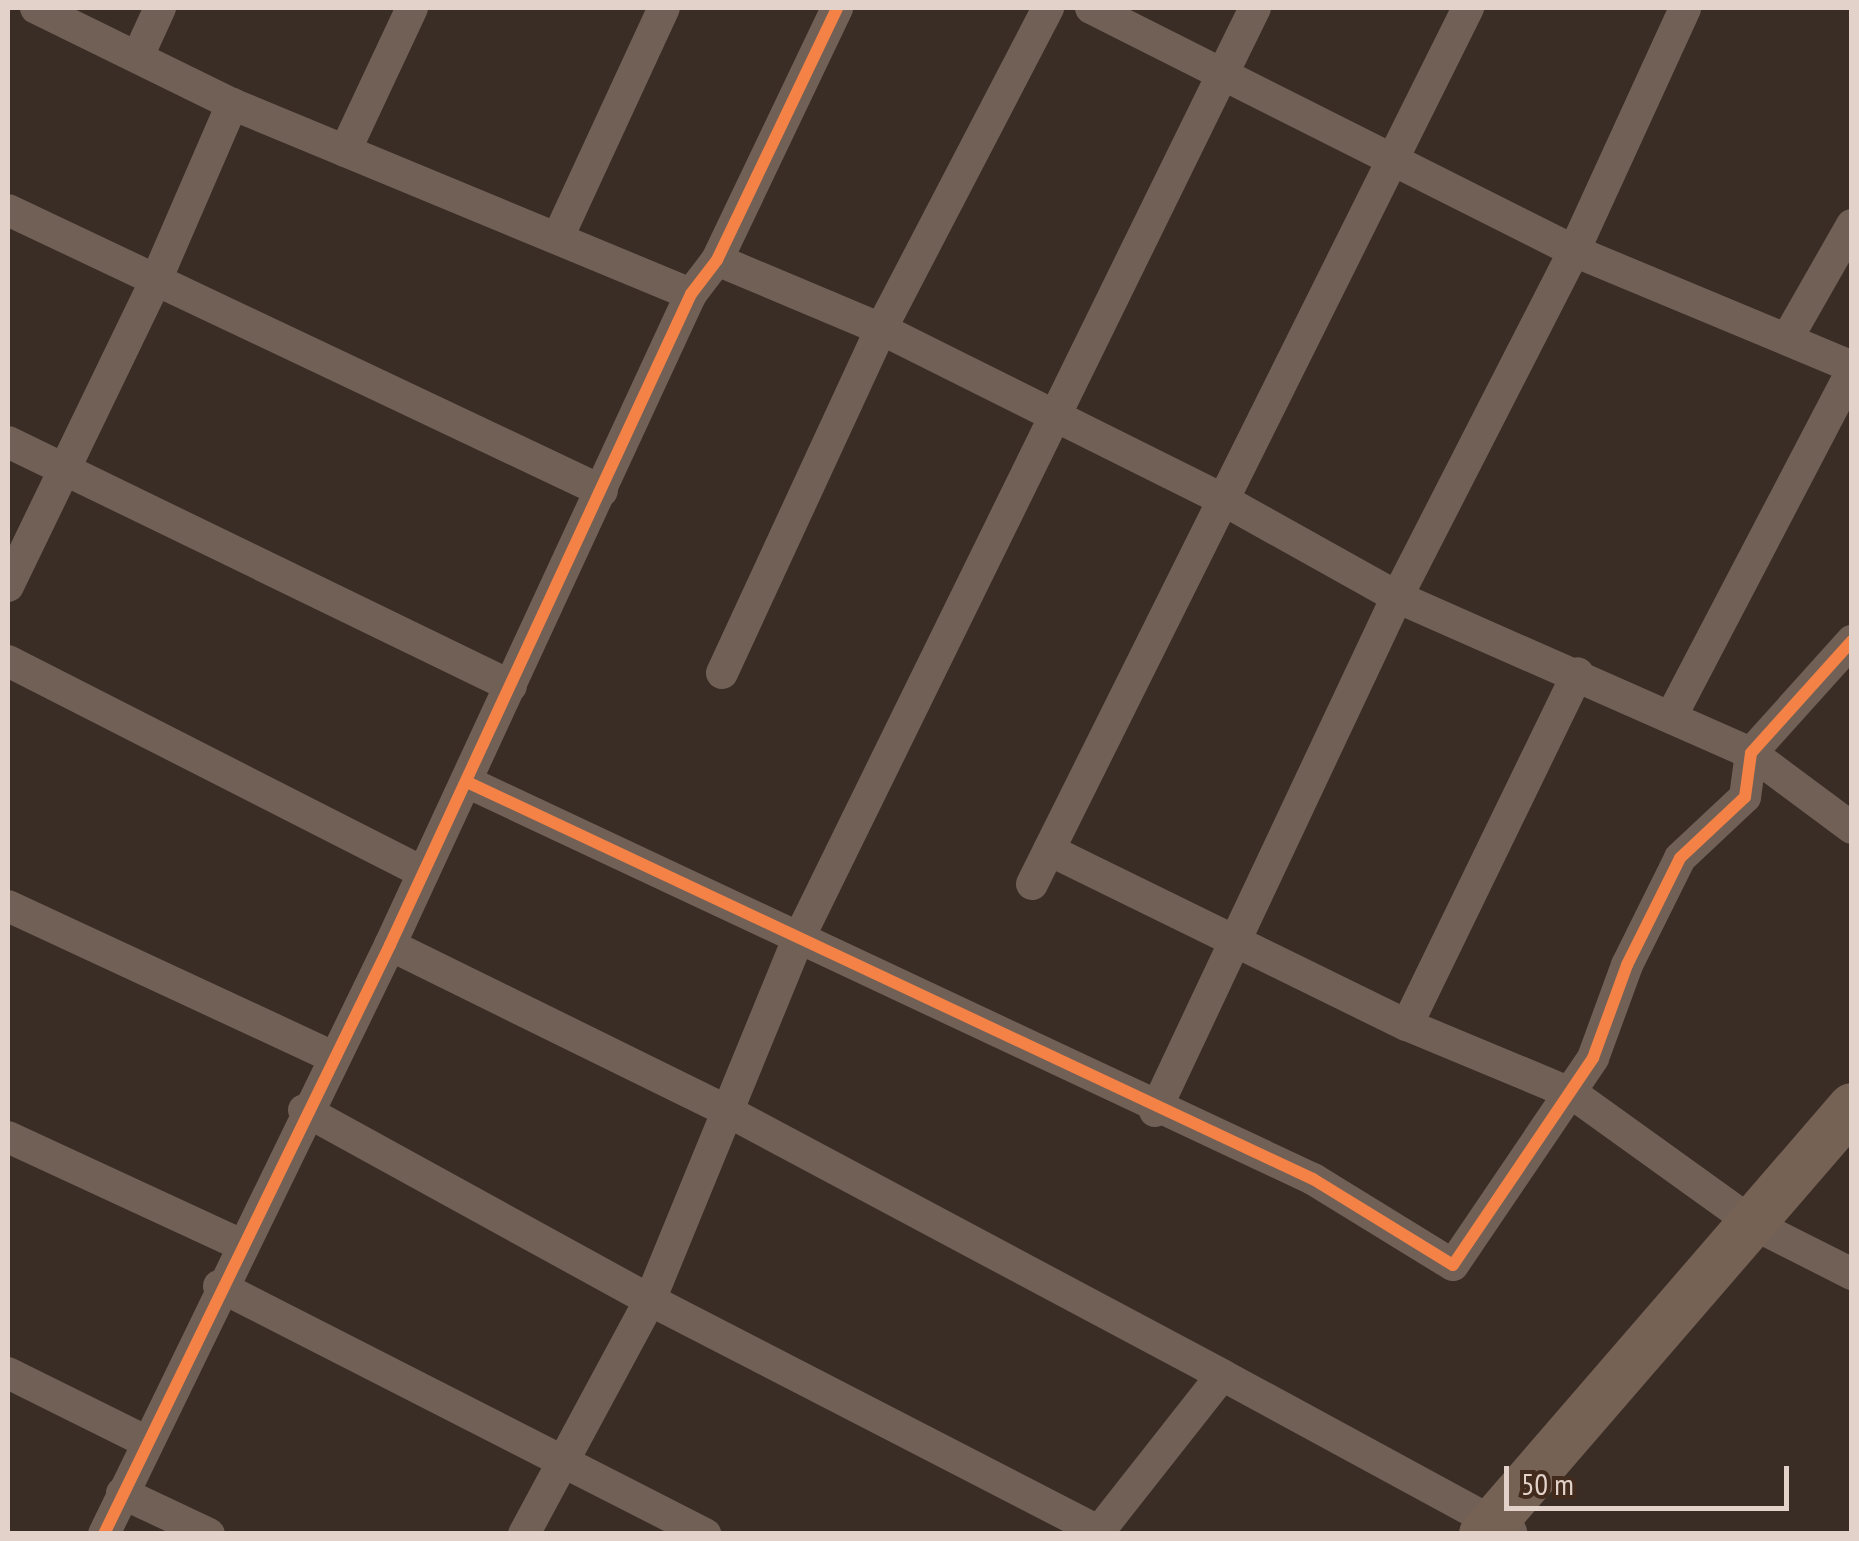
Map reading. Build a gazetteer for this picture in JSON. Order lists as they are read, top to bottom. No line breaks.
{"scale_bar":"50 m"}
